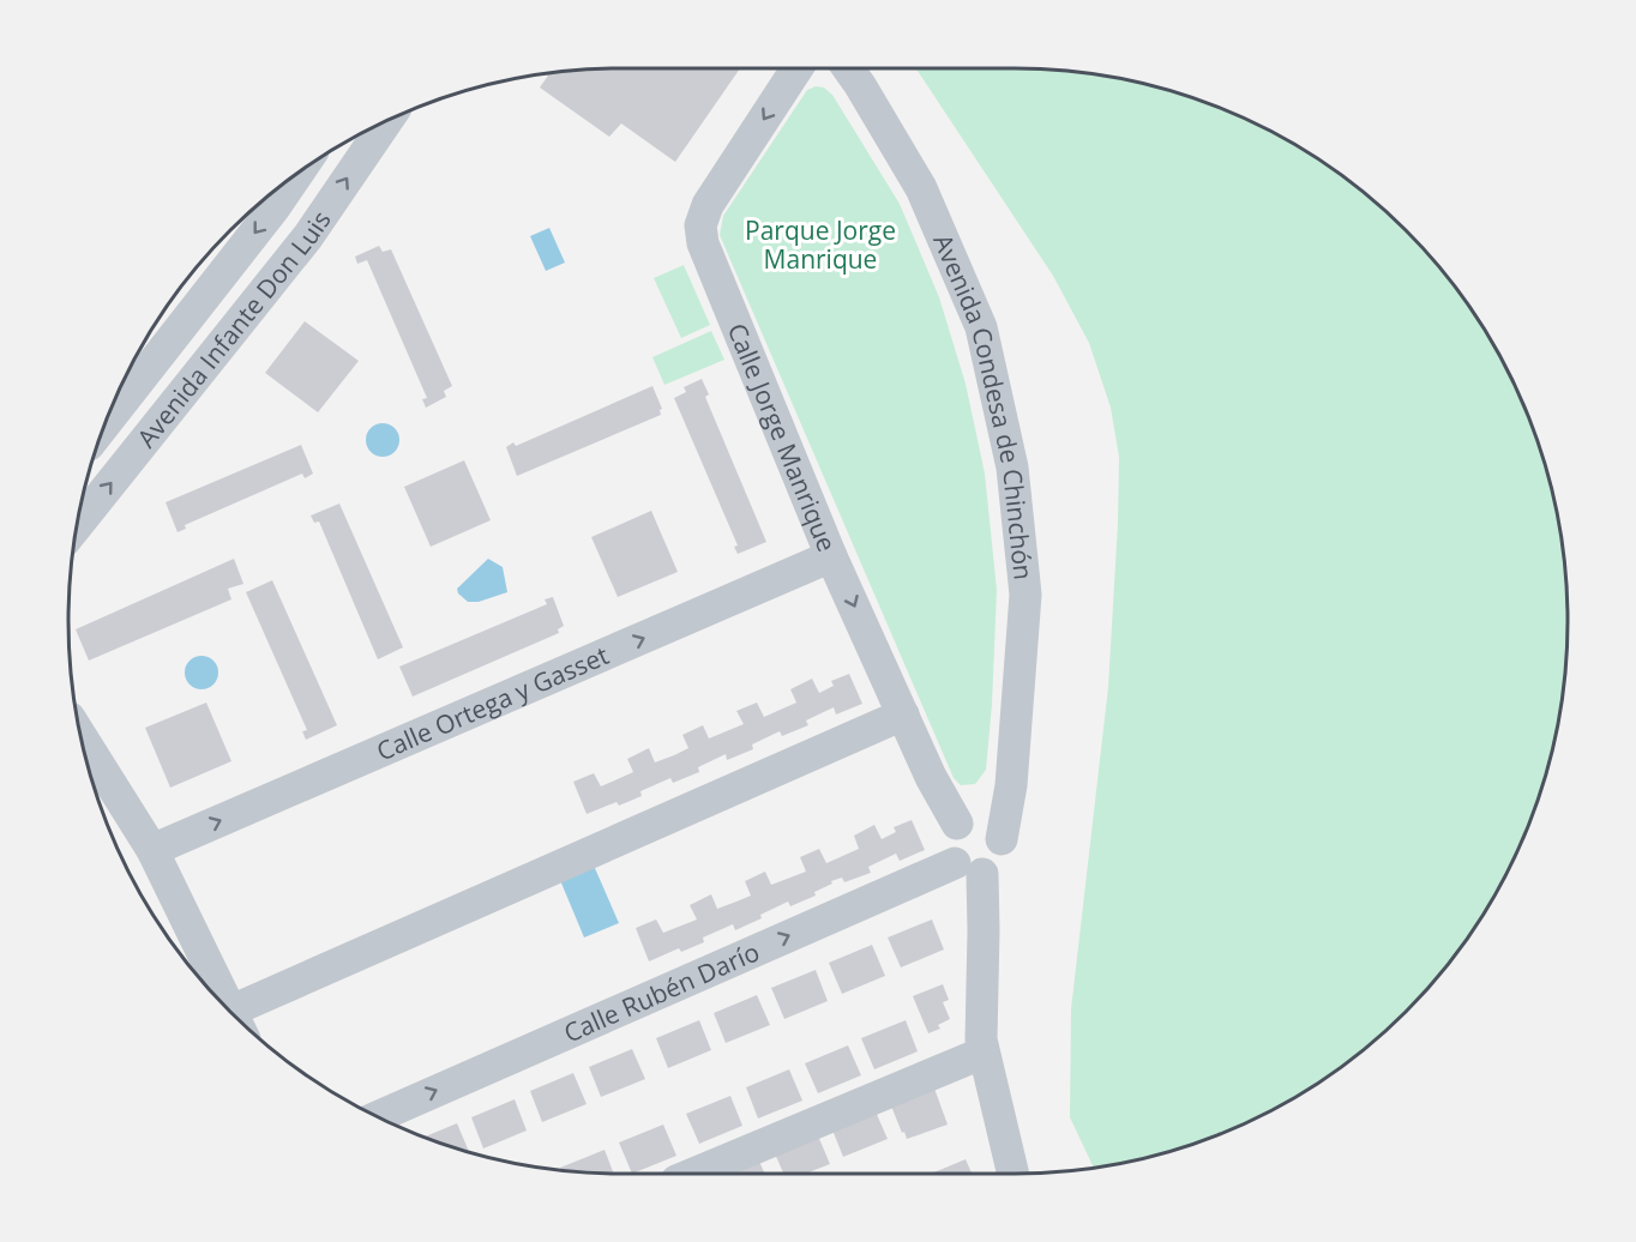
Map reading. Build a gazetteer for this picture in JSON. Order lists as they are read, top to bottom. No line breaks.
{"streets":{"street":["Avenida Infante Don Luis","Avenida Condesa de Chinchón","Calle Jorge Manrique","Calle Ortega y Gasset","Calle Rubén Darío"]},"crossings":[["Avenida Condesa de Chinchón","Calle Jorge Manrique"],["Calle Jorge Manrique","Calle Ortega y Gasset"]],"one_way":["Calle Jorge Manrique"],"parks":["Parque Jorge Manrique"]}
